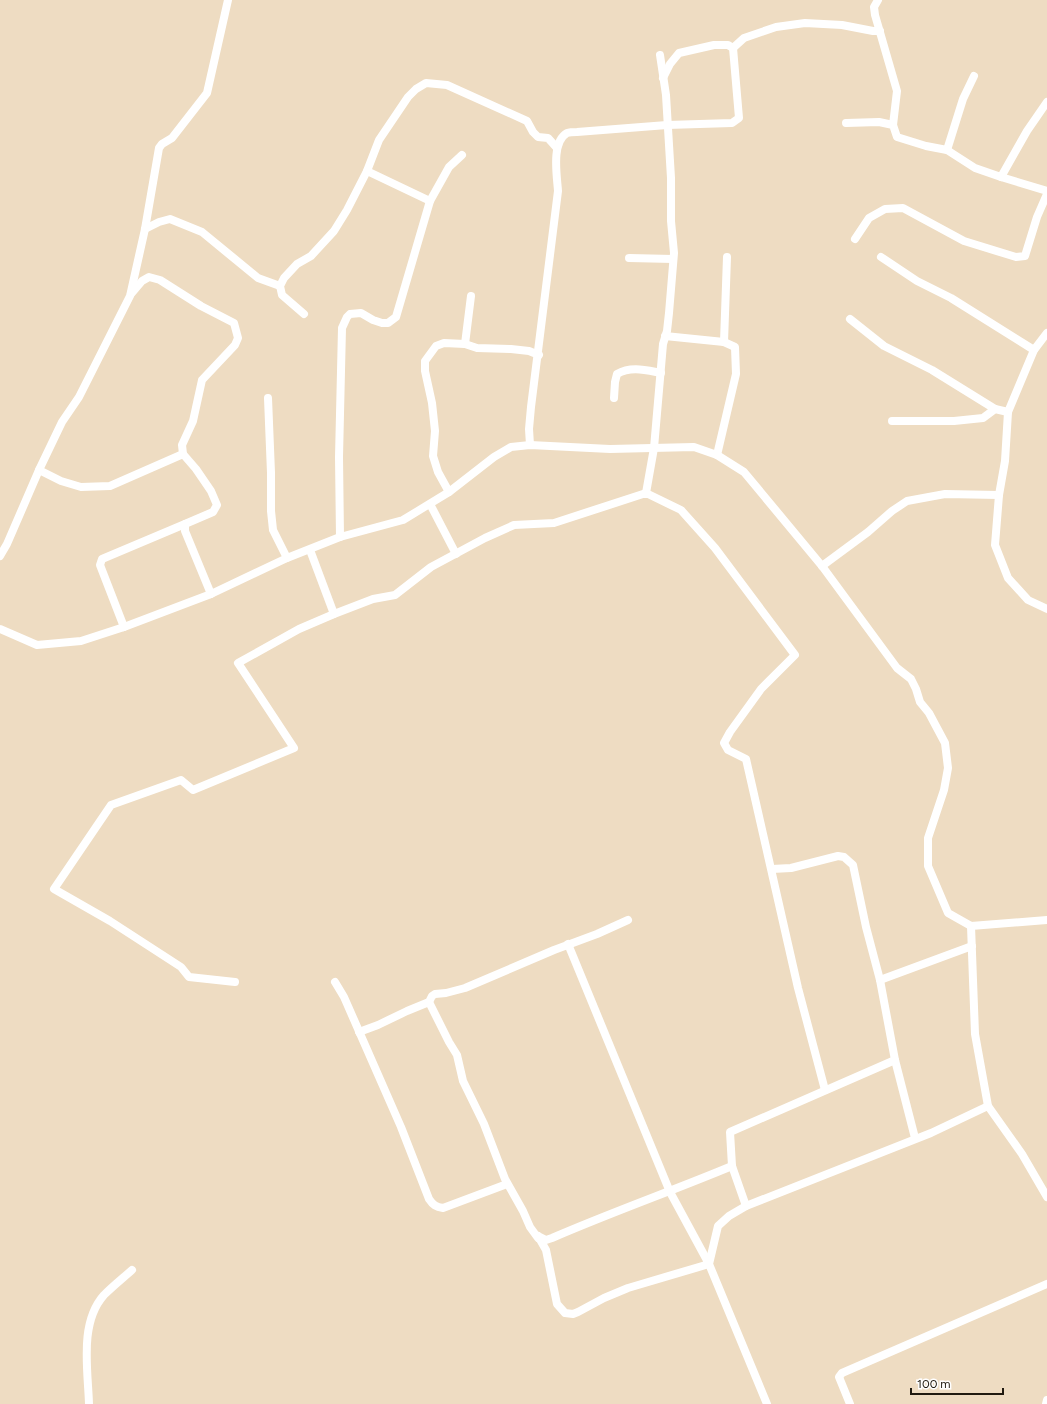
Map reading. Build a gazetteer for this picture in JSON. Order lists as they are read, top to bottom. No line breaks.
{"scale_bar":"100 m"}
